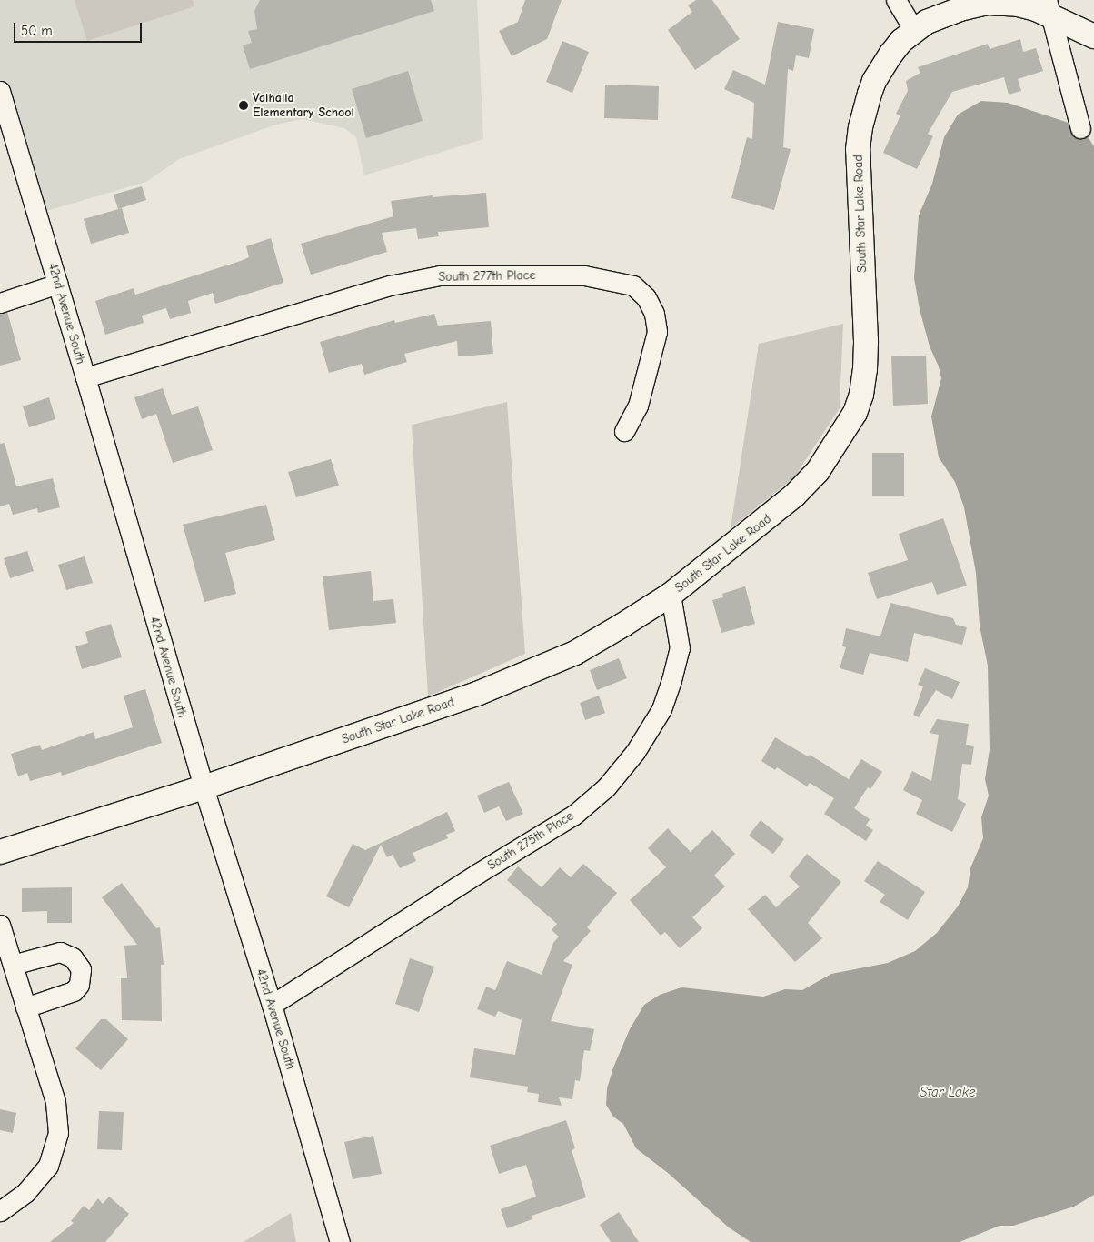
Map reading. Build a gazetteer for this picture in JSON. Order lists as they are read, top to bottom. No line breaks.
{"streets":{"street":["South Star Lake Road","South 277th Place","42nd Avenue South","South 275th Place"]},"crossings":[["South Star Lake Road","42nd Avenue South"],["South Star Lake Road","South 275th Place"],["South 277th Place","42nd Avenue South"],["42nd Avenue South","South 275th Place"]],"water":["Star Lake"],"places":["Valhalla Elementary School"],"scale_bar":"50 m"}
